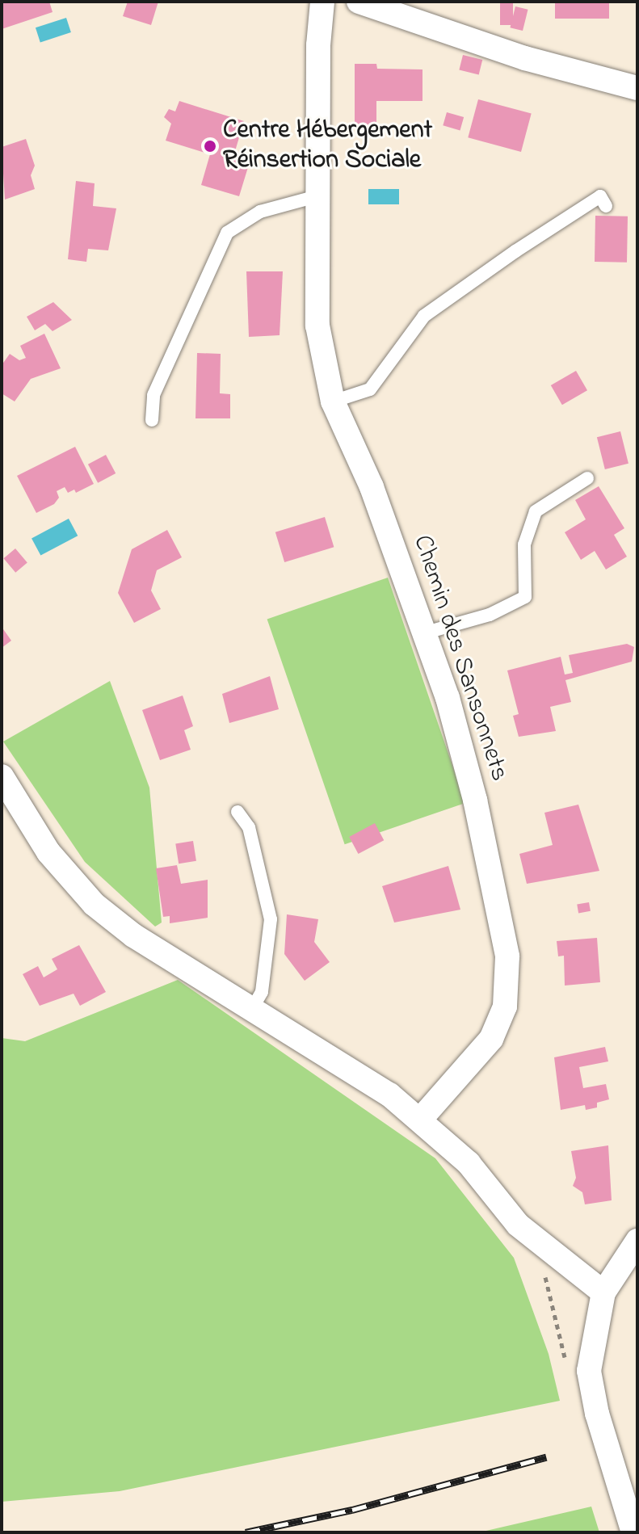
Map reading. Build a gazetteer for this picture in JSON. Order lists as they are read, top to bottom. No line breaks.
{"streets":{"street":["Chemin des Sansonnets"]},"places":["Centre Hébergement Réinsertion Sociale"]}
